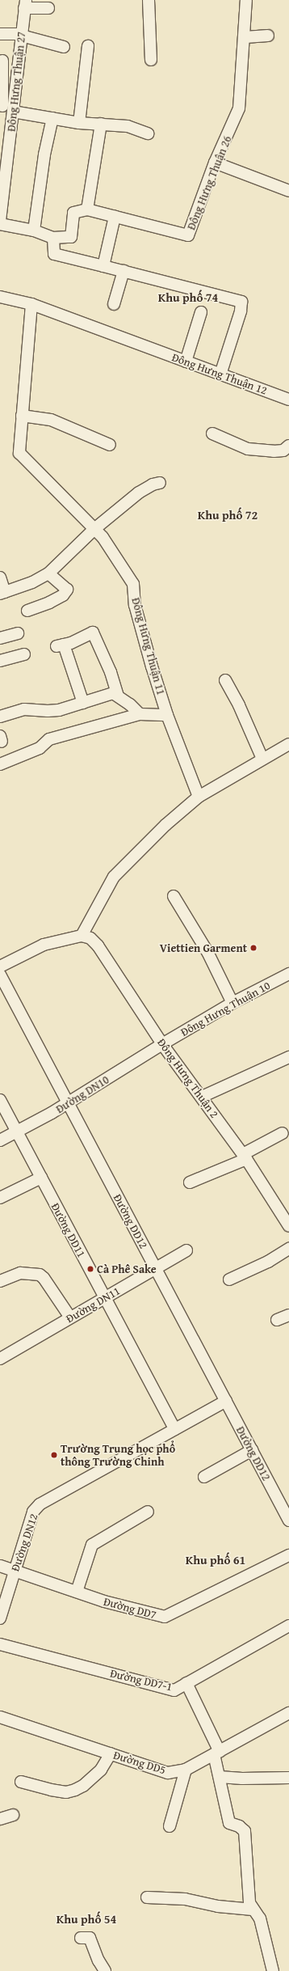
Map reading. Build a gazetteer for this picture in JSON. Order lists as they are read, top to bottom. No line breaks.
{"streets":{"street":["Đông Hưng Thuận 27","Đông Hưng Thuận 26","Đông Hưng Thuận 12","Đông Hưng Thuận 11","Đông Hưng Thuận 10","Đông Hưng Thuận 2","Đường DN10","Đường DD12","Đường DD11","Đường DN11","Đường DN12","Đường DD7","Đường DD7-1","Đường DD5"]},"crossings":[["Đông Hưng Thuận 12","Đông Hưng Thuận 11"],["Đông Hưng Thuận 10","Đông Hưng Thuận 2"],["Đông Hưng Thuận 10","Đường DN10"],["Đông Hưng Thuận 2","Đường DN10"],["Đường DN10","Đường DD12"],["Đường DN10","Đường DD11"],["Đường DD12","Đường DN11"],["Đường DD12","Đường DN12"],["Đường DD11","Đường DN11"],["Đường DD11","Đường DN12"],["Đường DN12","Đường DD7"]],"districts":["Khu phố 74","Khu phố 72","Khu phố 61","Khu phố 54"],"places":["Viettien Garment","Cà Phê Sake","Trường Trung học phổ thông Trường Chinh"]}
